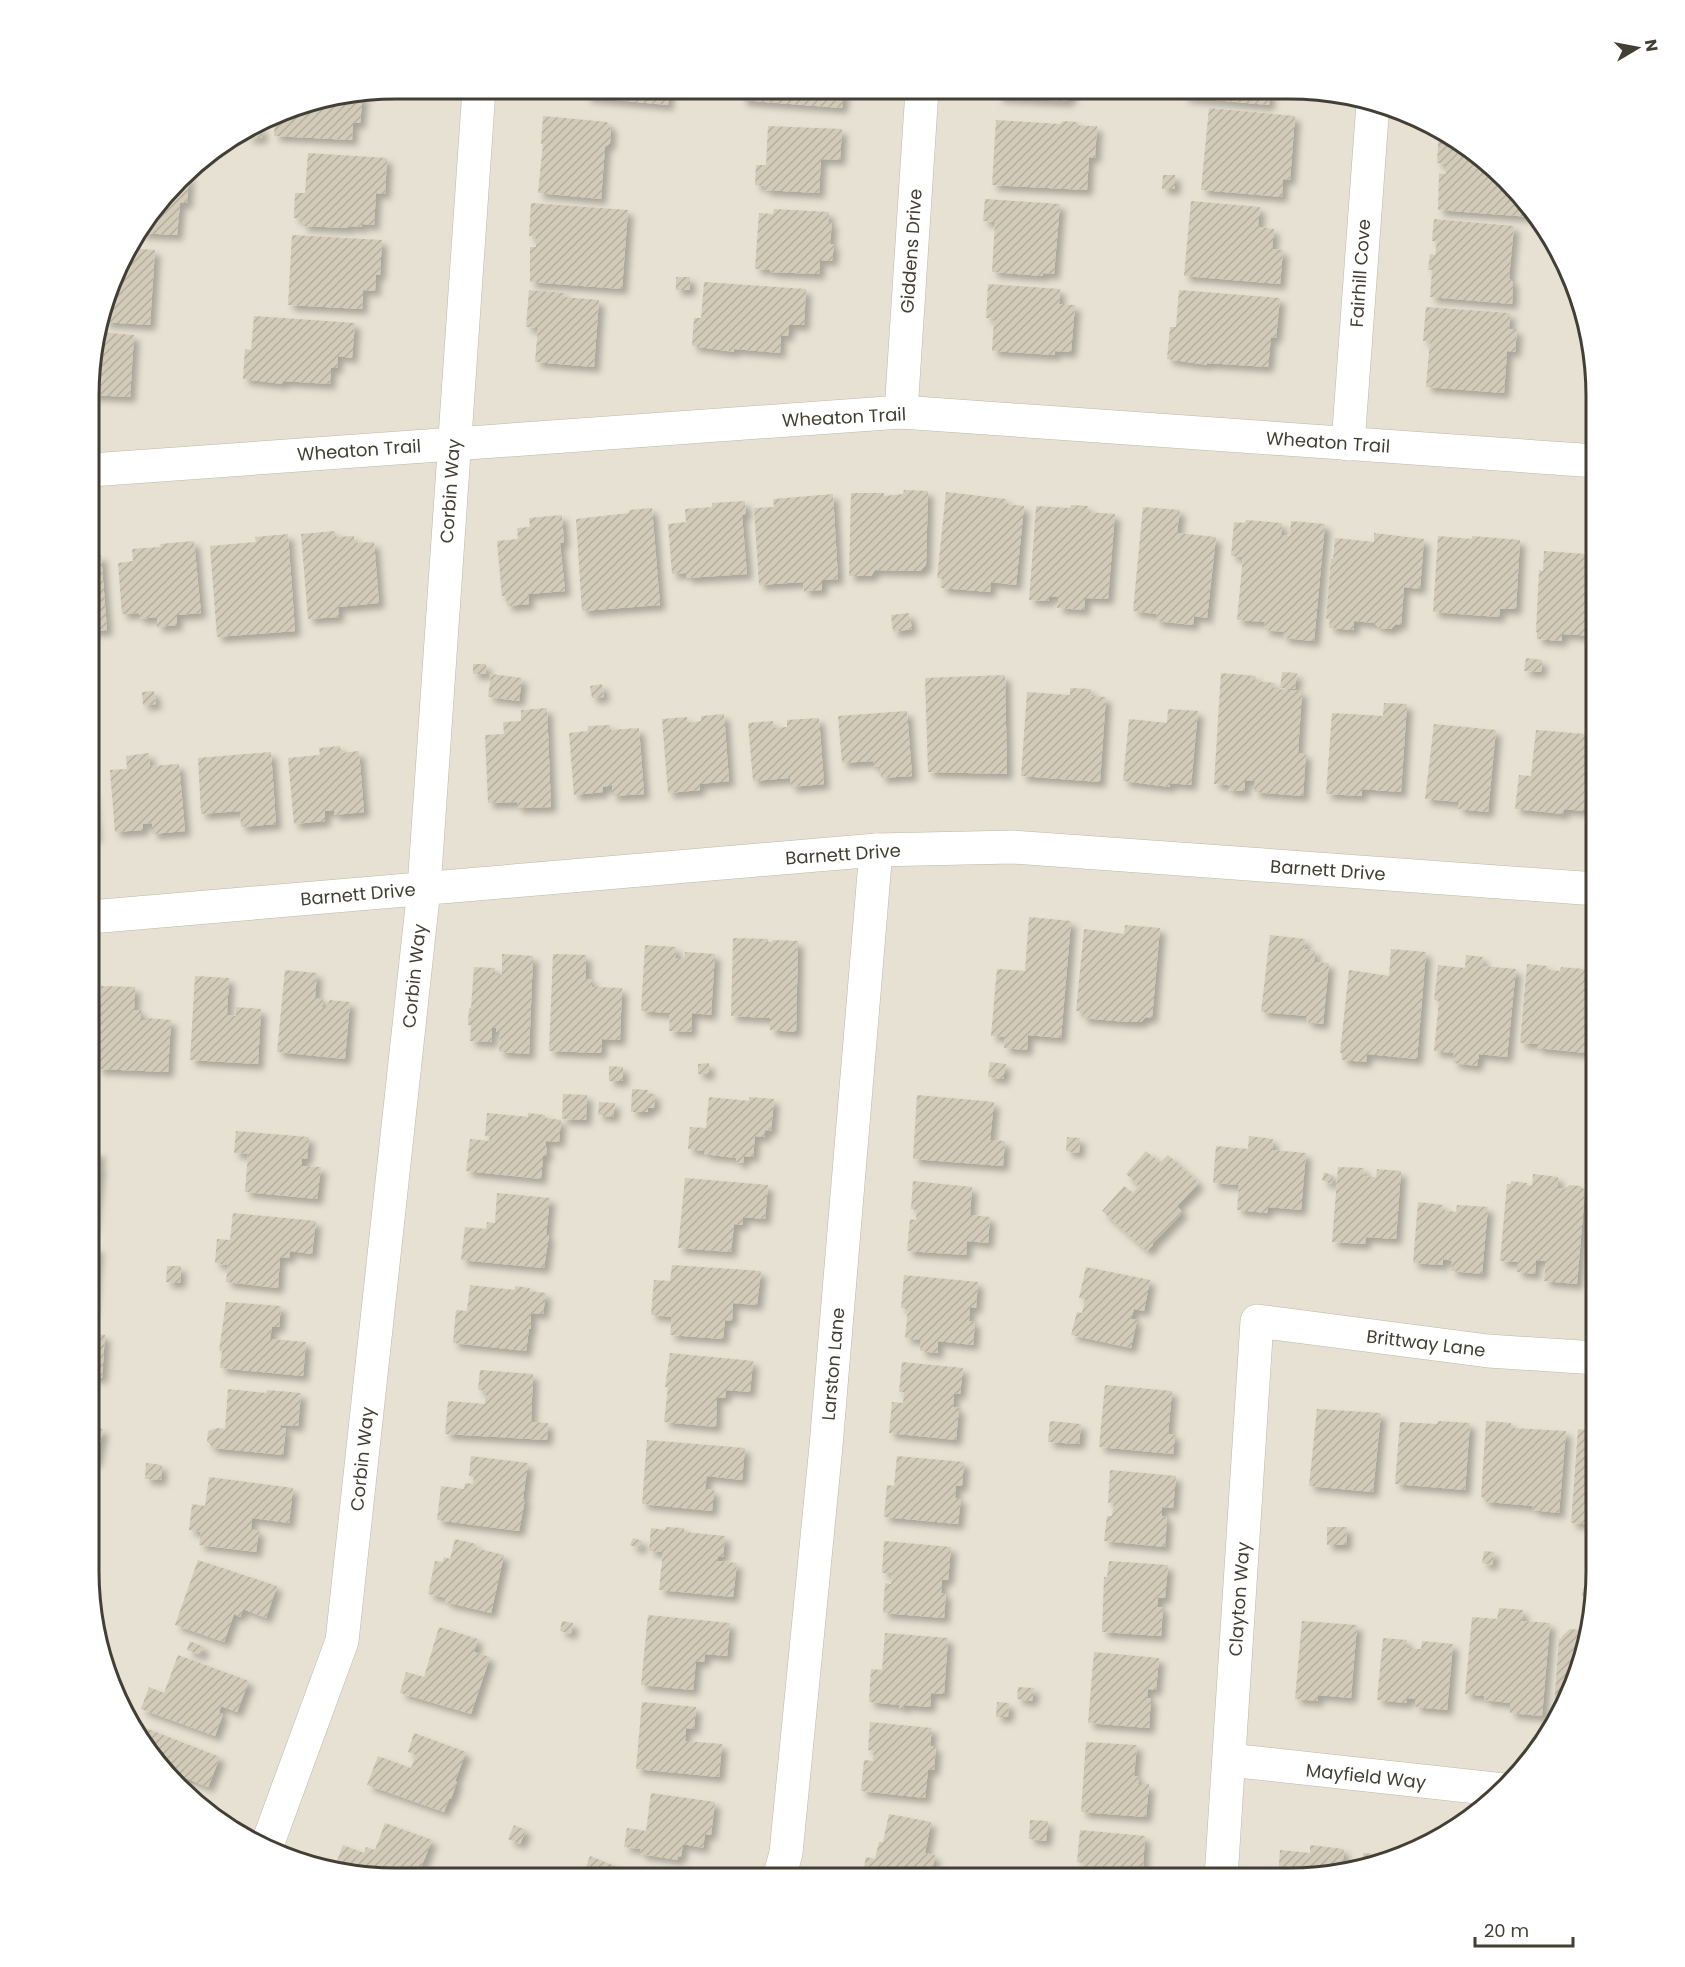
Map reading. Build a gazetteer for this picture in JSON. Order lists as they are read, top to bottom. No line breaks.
{"streets":{"street":["Giddens Drive","Fairhill Cove","Wheaton Trail","Corbin Way","Barnett Drive","Brittway Lane","Larston Lane","Clayton Way","Mayfield Way"]},"crossings":[["Giddens Drive","Wheaton Trail"],["Fairhill Cove","Wheaton Trail"],["Wheaton Trail","Corbin Way"],["Corbin Way","Barnett Drive"],["Barnett Drive","Larston Lane"],["Brittway Lane","Clayton Way"],["Clayton Way","Mayfield Way"]],"scale_bar":"20 m","north":"right"}
